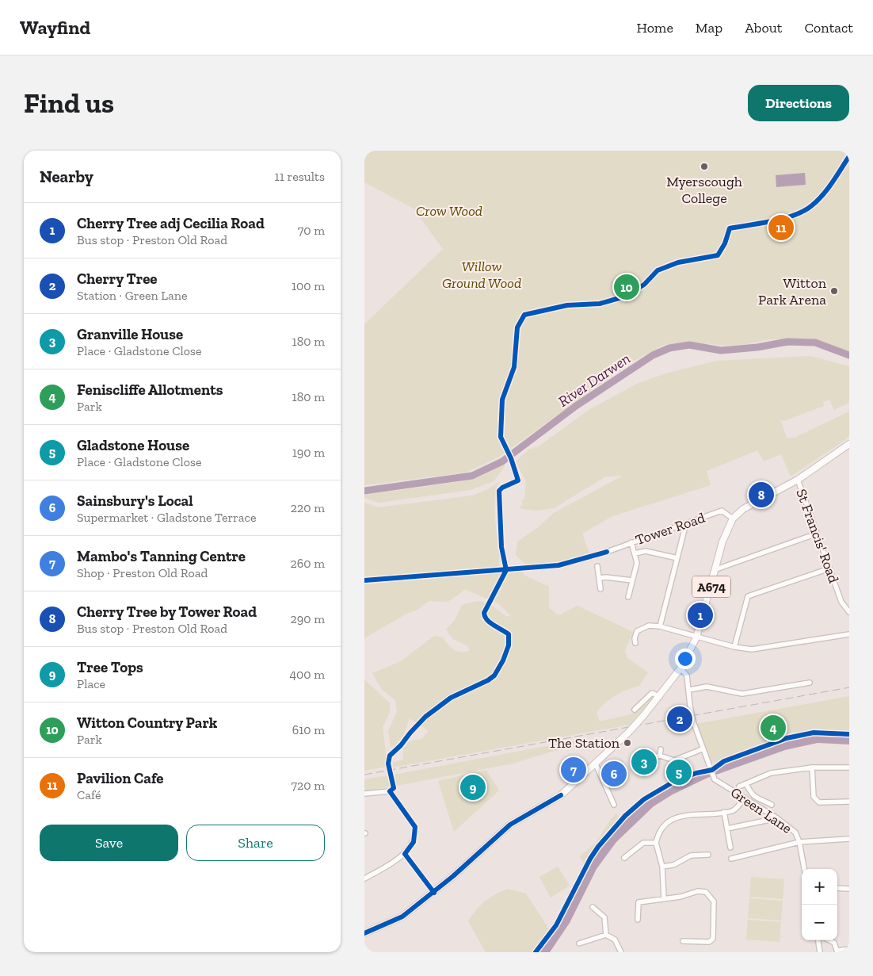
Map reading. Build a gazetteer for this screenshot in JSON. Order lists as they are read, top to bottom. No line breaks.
{"streets":{"main road":["A674"],"street":["Tower Road","St Francis' Road","Green Lane"]},"crossings":[["Tower Road","A674"]],"water":["River Darwen"],"parks":["Crow Wood","Willow Ground Wood"],"places":["Myerscough College","Witton Park Arena","The Station"],"page":{"header":"Wayfind","nav":["Home","Map","About","Contact"],"buttons":["Directions",["Save","Share"]],"title":"Find us","heading":["Nearby","11 results"],"list":[{"mark":"1","name":"Cherry Tree adj Cecilia Road","note":"Bus stop · Preston Old Road","value":"70 m"},{"mark":"2","name":"Cherry Tree","note":"Station · Green Lane","value":"100 m"},{"mark":"3","name":"Granville House","note":"Place · Gladstone Close","value":"180 m"},{"mark":"4","name":"Feniscliffe Allotments","note":"Park","value":"180 m"},{"mark":"5","name":"Gladstone House","note":"Place · Gladstone Close","value":"190 m"},{"mark":"6","name":"Sainsbury's Local","note":"Supermarket · Gladstone Terrace","value":"220 m"},{"mark":"7","name":"Mambo's Tanning Centre","note":"Shop · Preston Old Road","value":"260 m"},{"mark":"8","name":"Cherry Tree by Tower Road","note":"Bus stop · Preston Old Road","value":"290 m"},{"mark":"9","name":"Tree Tops","note":"Place","value":"400 m"},{"mark":"10","name":"Witton Country Park","note":"Park","value":"610 m"},{"mark":"11","name":"Pavilion Cafe","note":"Café","value":"720 m"}],"pins":["11","10","8","1","2","4","3","7","5","6","9"],"map_buttons":["+","−"]}}
